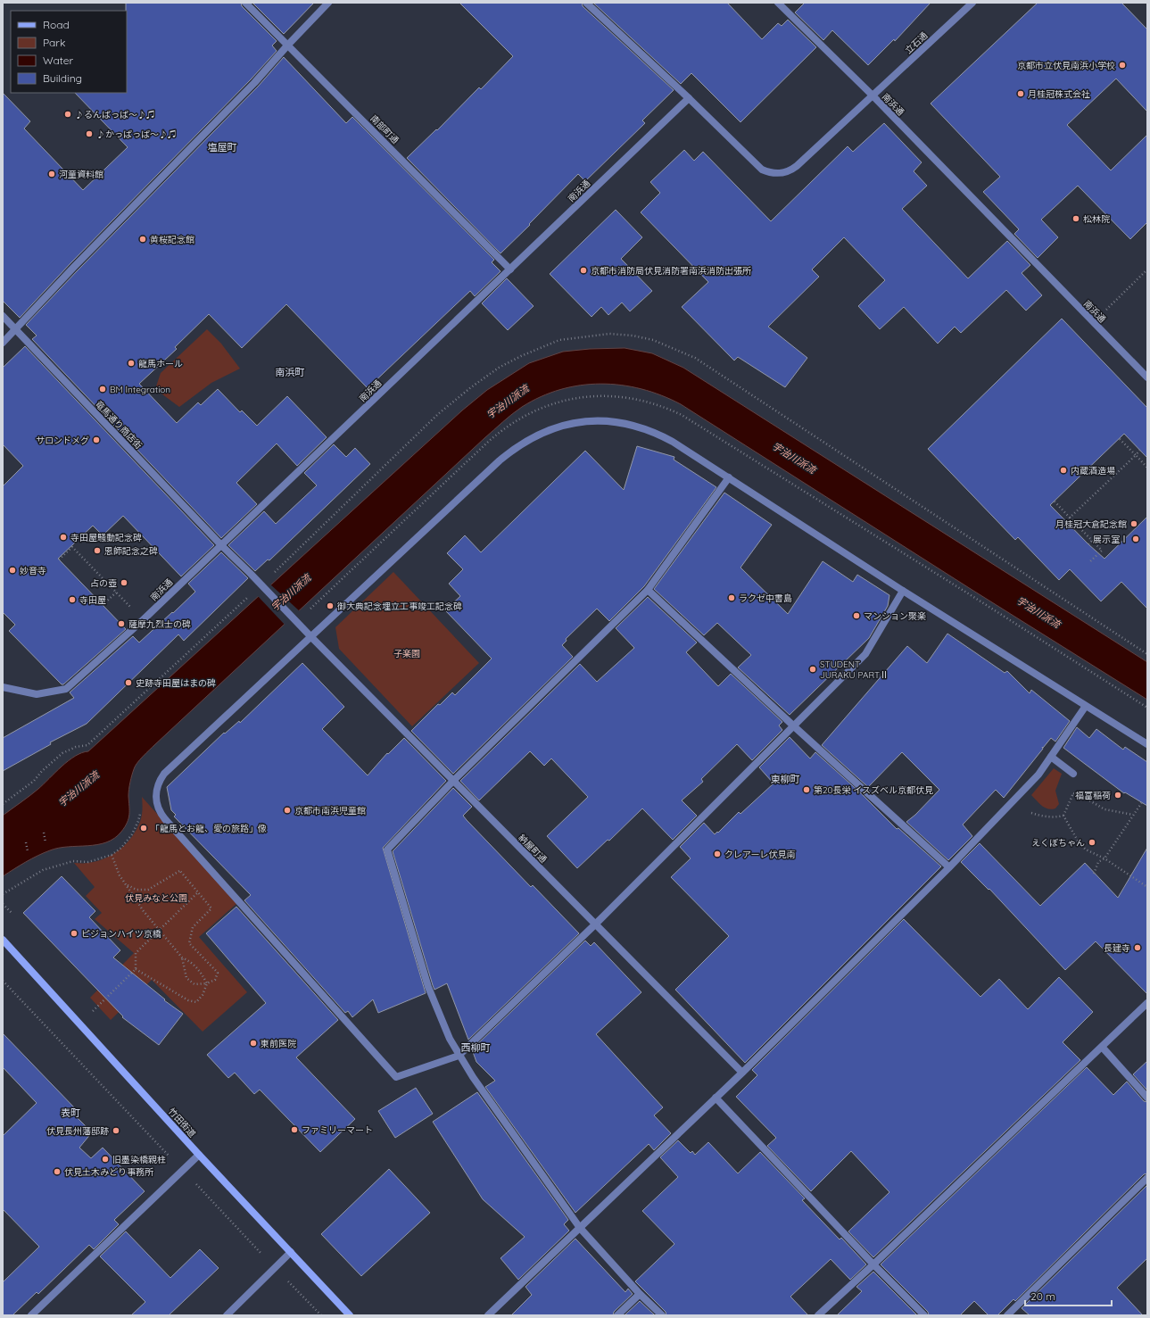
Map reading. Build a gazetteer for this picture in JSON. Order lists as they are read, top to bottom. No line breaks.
{"streets":{"main road":["竹田街道"],"street":["立石通","南浜通","南部町通","竜馬通り商店街","納屋町通"]},"crossings":[["立石通","南浜通"],["南浜通","南部町通"],["南浜通","竜馬通り商店街"],["南浜通","納屋町通"],["竜馬通り商店街","納屋町通"]],"districts":["塩屋町","南浜町","東柳町","西柳町","表町"],"water":["宇治川派流"],"parks":["子楽園","伏見みなと公園"],"places":["京都市立伏見南浜小学校","月桂冠株式会社","♪るんぱっぱ〜♪♫","♪かっぱっぱ〜♪♫","河童資料館","松林院","黄桜記念館","京都市消防局伏見消防署南浜消防出張所","龍馬ホール","BM Integration","サロンドメグ","内蔵酒造場","月桂冠大倉記念館","寺田屋騒動記念碑","展示室Ⅰ","恩師記念之碑","妙音寺","占の壺","ラクゼ中書島","寺田屋","御大典記念埋立工事竣工記念碑","マンション聚楽","薩摩九烈士の碑","STUDENT JURAKU PARTⅡ","史跡寺田屋はまの碑","第20長栄 イスズベル京都伏見","福富稲荷","京都市南浜児童館","「龍馬とお龍、愛の旅路」像","えくぼちゃん","クレアーレ伏見南","ピジョンハイツ京橋","長建寺","東前医院","ファミリーマート","伏見長州藩邸跡","旧墨染橋親柱","伏見土木みどり事務所"],"legend":["Road","Park","Water","Building"],"scale_bar":"20 m"}
